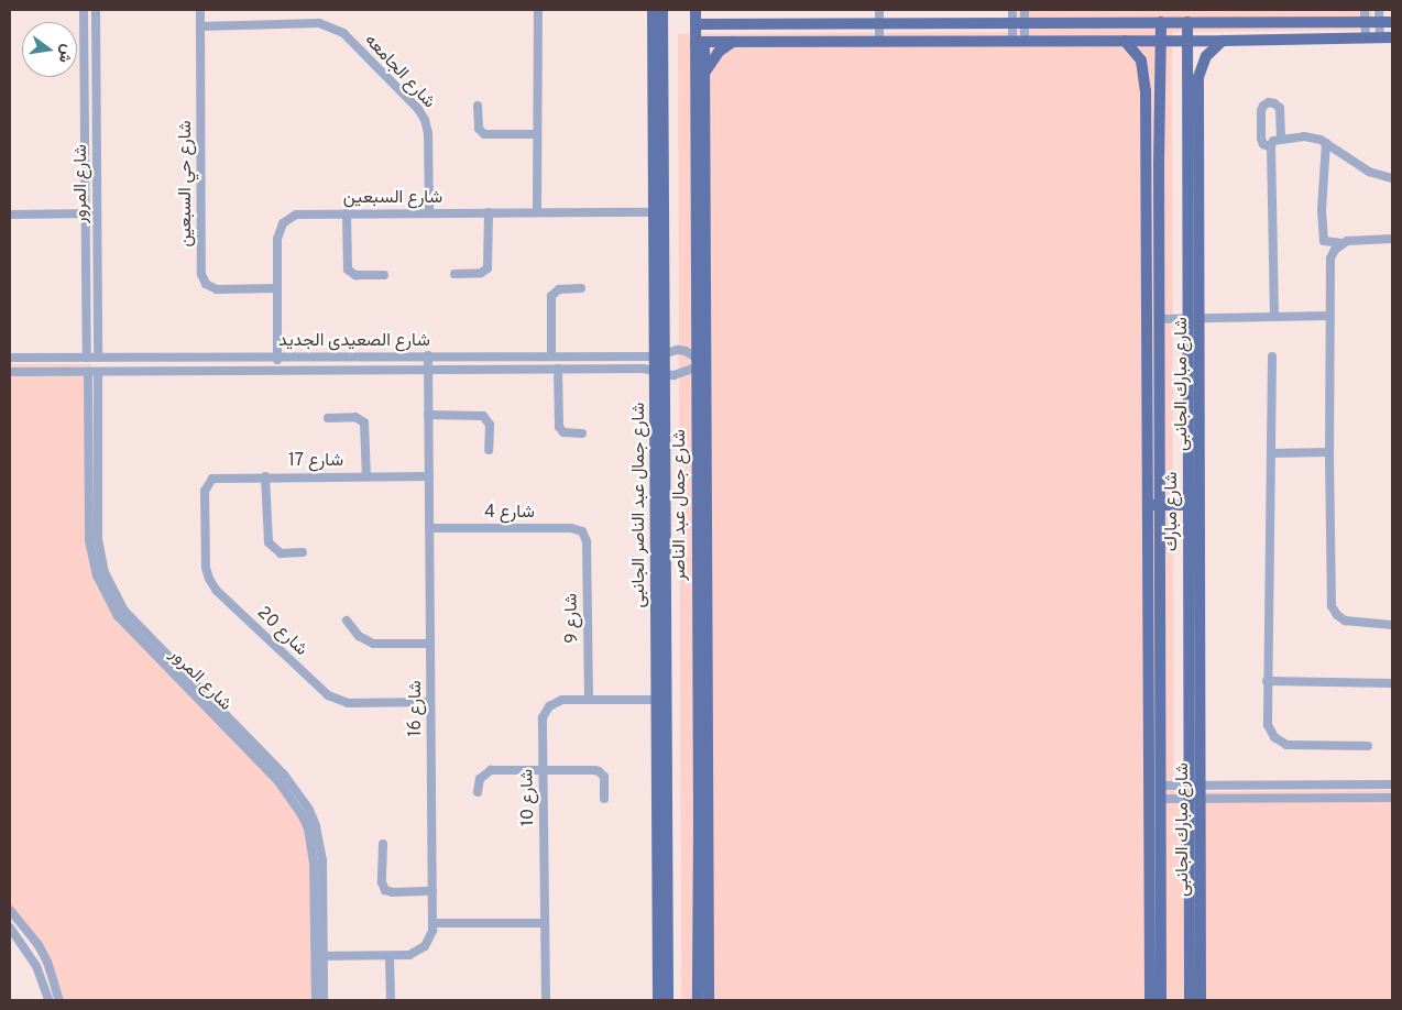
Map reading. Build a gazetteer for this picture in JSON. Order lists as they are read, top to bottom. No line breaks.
{"streets":{"main road":["شارع مبارك الجانبى","شارع جمال عبد الناصر الجانبى","شارع جمال عبد الناصر","شارع مبارك"],"street":["شارع الجامعه","شارع المرور","شارع حي السبعين","شارع السبعين","شارع الصعيدى الجديد","شارع 17","شارع 4","شارع 9","شارع 20","شارع 16","شارع 10"]},"crossings":[["شارع الجامعه","شارع حي السبعين"],["شارع الجامعه","شارع السبعين"],["شارع المرور","شارع الصعيدى الجديد"],["شارع المرور","شارع 16"],["شارع حي السبعين","شارع السبعين"],["شارع السبعين","شارع الصعيدى الجديد"],["شارع السبعين","شارع جمال عبد الناصر الجانبى"],["شارع الصعيدى الجديد","شارع جمال عبد الناصر الجانبى"],["شارع الصعيدى الجديد","شارع جمال عبد الناصر"],["شارع الصعيدى الجديد","شارع 16"],["شارع مبارك الجانبى","شارع مبارك"],["شارع 17","شارع 20"],["شارع 17","شارع 16"],["شارع جمال عبد الناصر الجانبى","شارع جمال عبد الناصر"],["شارع جمال عبد الناصر الجانبى","شارع 10"],["شارع 4","شارع 9"],["شارع 4","شارع 16"],["شارع 9","شارع 10"],["شارع 20","شارع 16"]],"north":"right"}
